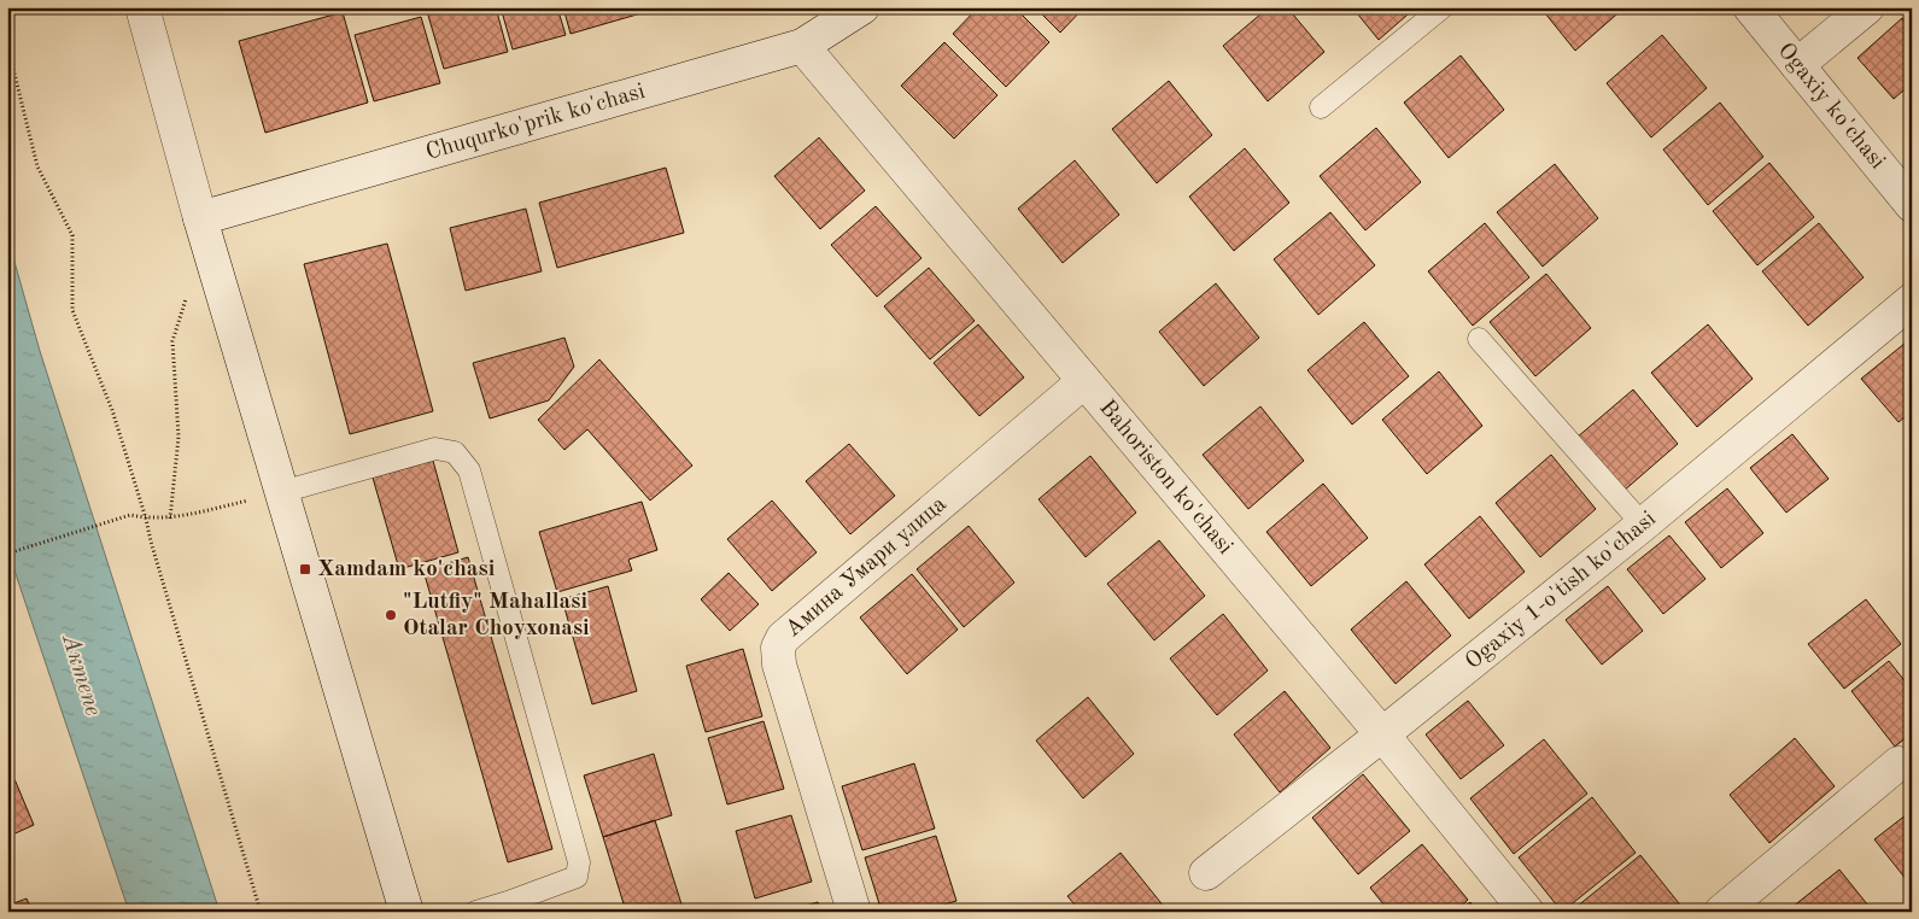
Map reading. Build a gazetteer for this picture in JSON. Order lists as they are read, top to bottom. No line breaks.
{"streets":{"street":["Ogaxiy ko'chasi","Chuqurko'prik ko'chasi","Bahoriston ko'chasi","Амина Умари улица","Ogaxiy 1-o'tish ko'chasi"]},"crossings":[["Chuqurko'prik ko'chasi","Bahoriston ko'chasi"],["Bahoriston ko'chasi","Амина Умари улица"],["Bahoriston ko'chasi","Ogaxiy 1-o'tish ko'chasi"]],"water":["Актепе"],"places":{"transit":["Xamdam ko'chasi"],"other":["\"Lutfiy\" Mahallasi Otalar Choyxonasi"]}}
